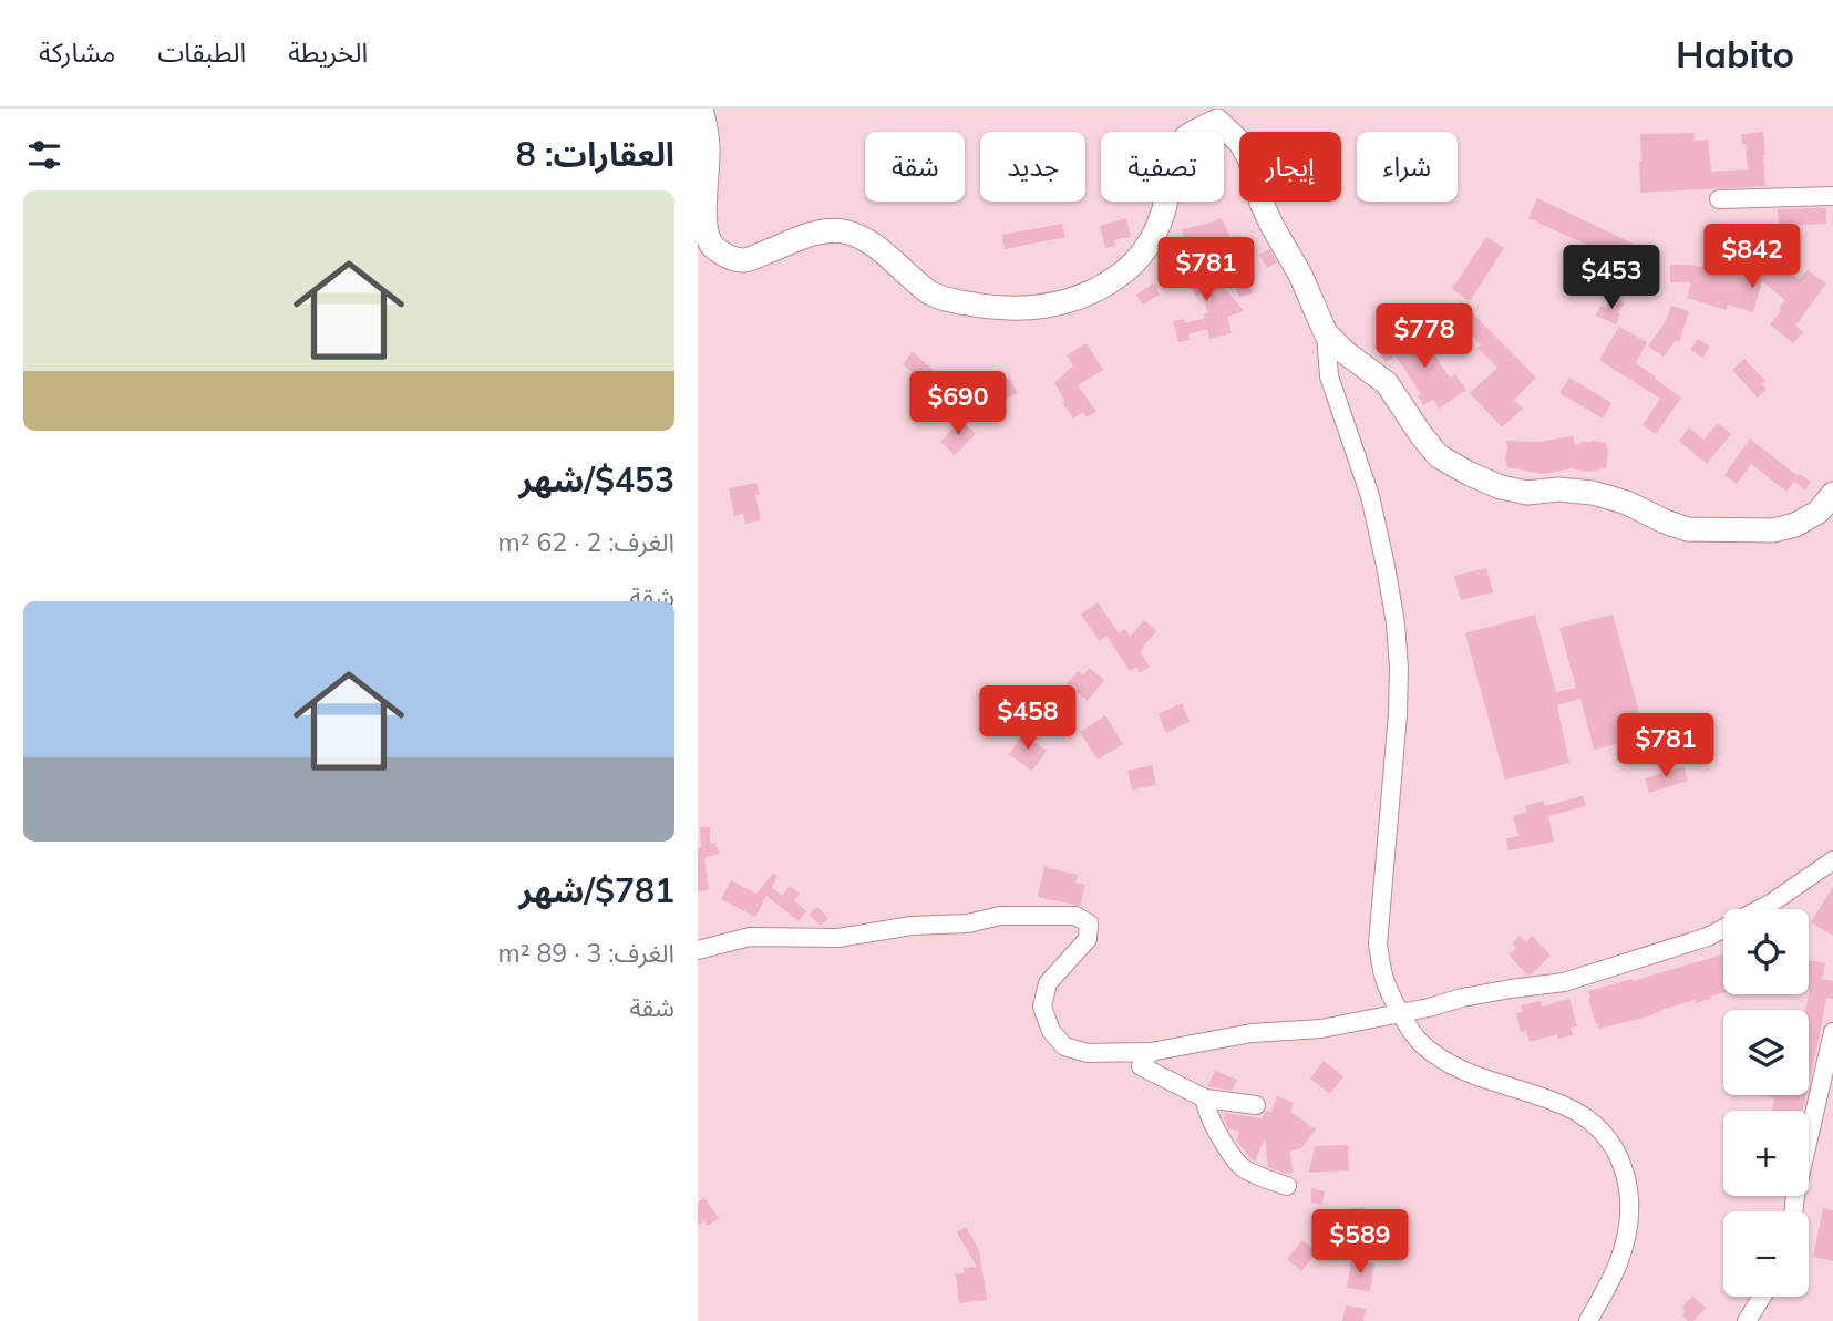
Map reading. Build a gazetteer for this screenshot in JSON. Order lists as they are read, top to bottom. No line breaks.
{"page":{"header":"Habito","nav":["الخريطة","الطبقات","مشاركة"],"heading":"العقارات: 8","chip":["شراء","إيجار","تصفية","جديد","شقة"],"list":[{"name":"$453/شهر","note":"الغرف: 2 · 62 m² · شقة"},{"name":"$781/شهر","note":"الغرف: 3 · 89 m² · شقة"}],"price":["$842","$781","$453","$778","$690","$458","$781","$589"],"map_buttons":["+","−"]}}
